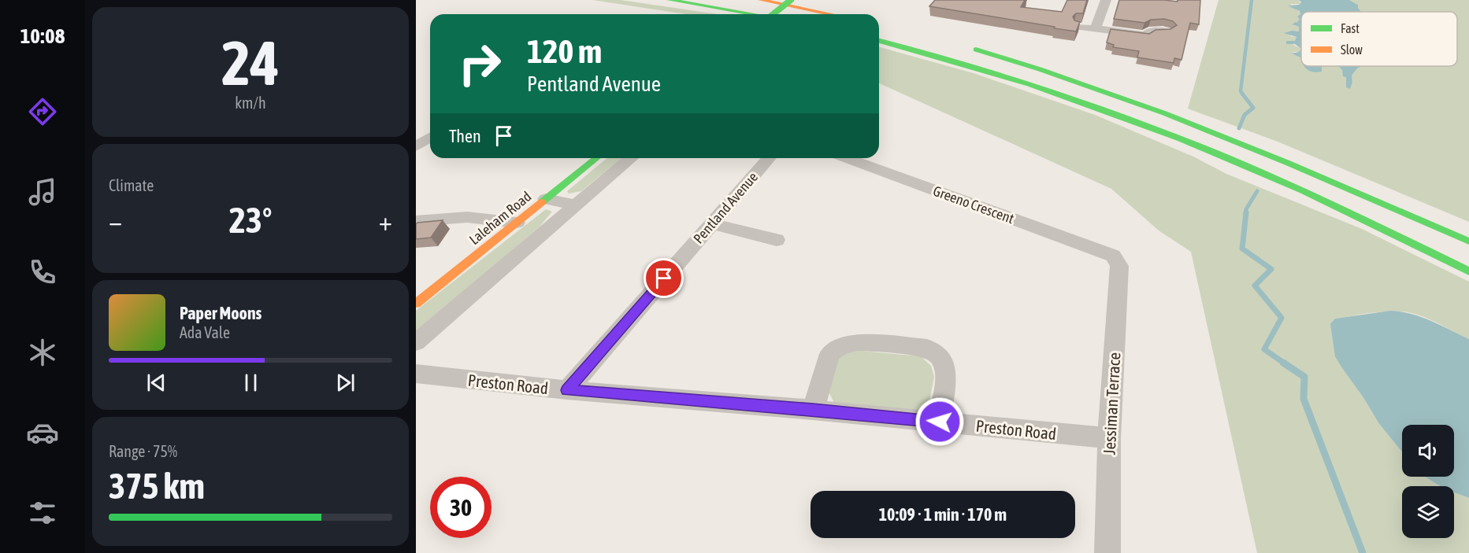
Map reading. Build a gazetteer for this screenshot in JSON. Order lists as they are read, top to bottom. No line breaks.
{"streets":{"main road":["Laleham Road"],"street":["Greeno Crescent","Pentland Avenue","Preston Road","Jessiman Terrace"]},"crossings":[["Greeno Crescent","Jessiman Terrace"],["Pentland Avenue","Preston Road"],["Preston Road","Jessiman Terrace"]],"legend":["Fast","Slow"],"page":{"tabs":"10:08","tile":[["24","km/h"],"Climate",["Range · 75%","375 km"]],"turn":["120 m","Pentland Avenue"],"then":"Then","heat":["−","23°","+"],"song":["Paper Moons","Ada Vale"],"limit":"30","trip":"10:09 · 1 min · 170 m"}}
